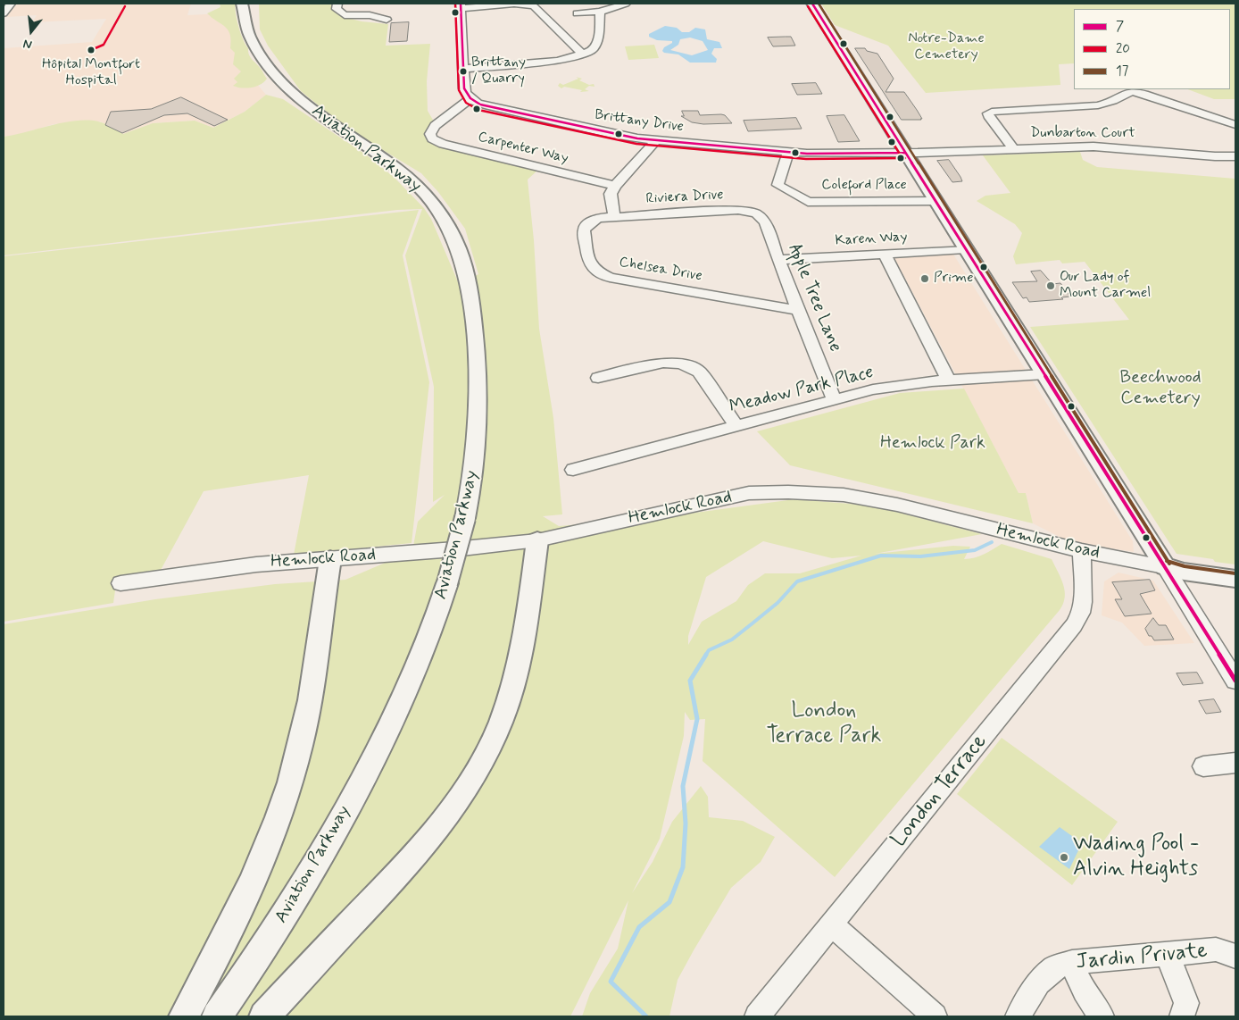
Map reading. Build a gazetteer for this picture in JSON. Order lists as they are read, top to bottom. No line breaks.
{"streets":{"main road":["Aviation Parkway","Hemlock Road"],"street":["Brittany Drive","Dunbarton Court","Carpenter Way","Coleford Place","Riviera Drive","Karen Way","Chelsea Drive","Apple Tree Lane","Meadow Park Place","London Terrace","Jardin Private"]},"crossings":[["Brittany Drive","Dunbarton Court"],["Brittany Drive","Coleford Place"],["Riviera Drive","Chelsea Drive"],["Riviera Drive","Apple Tree Lane"],["Karen Way","Apple Tree Lane"],["Chelsea Drive","Apple Tree Lane"],["Apple Tree Lane","Meadow Park Place"],["Hemlock Road","London Terrace"]],"parks":["Notre-Dame Cemetery","Beechwood Cemetery","Hemlock Park","London Terrace Park"],"places":["Hôpital Montfort Hospital","Brittany / Quarry","Prime","Our Lady of Mount Carmel","Wading Pool - Alvin Heights"],"lines":["transit line 7","transit line 20","transit line 17"],"legend":["7","20","17"],"north":"bottom"}
